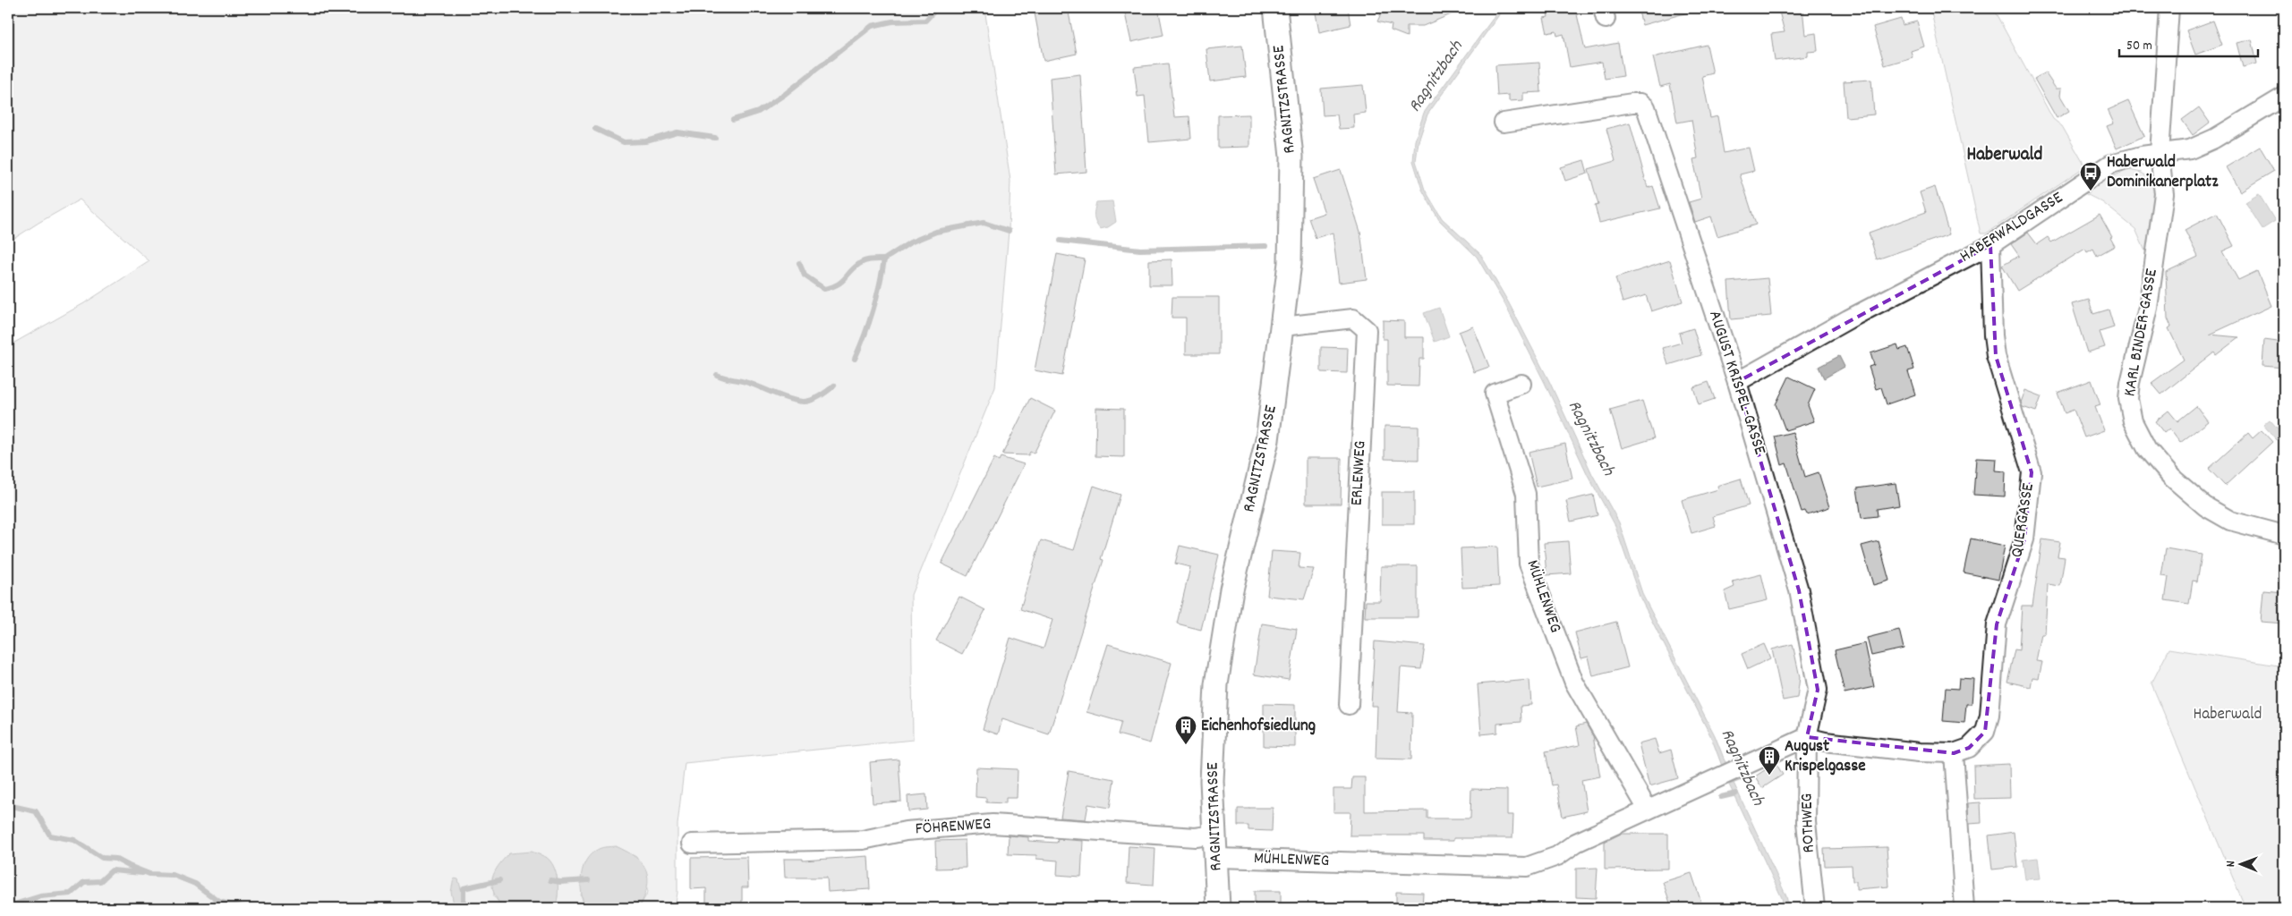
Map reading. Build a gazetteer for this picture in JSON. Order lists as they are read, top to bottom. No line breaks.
{"streets":{"main road":["RAGNITZSTRASSE"],"street":["HABERWALDGASSE","KARL BINDER-GASSE","AUGUST KRISPEL-GASSE","ERLENWEG","QUERGASSE","MÜHLENWEG","ROTHWEG","FÖHRENWEG"]},"crossings":[["RAGNITZSTRASSE","ERLENWEG"],["RAGNITZSTRASSE","MÜHLENWEG"],["RAGNITZSTRASSE","FÖHRENWEG"],["HABERWALDGASSE","KARL BINDER-GASSE"],["HABERWALDGASSE","AUGUST KRISPEL-GASSE"],["HABERWALDGASSE","QUERGASSE"],["AUGUST KRISPEL-GASSE","QUERGASSE"],["AUGUST KRISPEL-GASSE","MÜHLENWEG"],["AUGUST KRISPEL-GASSE","ROTHWEG"],["QUERGASSE","MÜHLENWEG"],["QUERGASSE","ROTHWEG"],["MÜHLENWEG","ROTHWEG"]],"districts":["Haberwald"],"water":["Ragnitzbach"],"parks":["Haberwald"],"places":{"bus stop":["Haberwald Dominikanerplatz"],"building":["Eichenhofsiedlung","August Krispelgasse"]},"scale_bar":"50 m","north":"left"}
